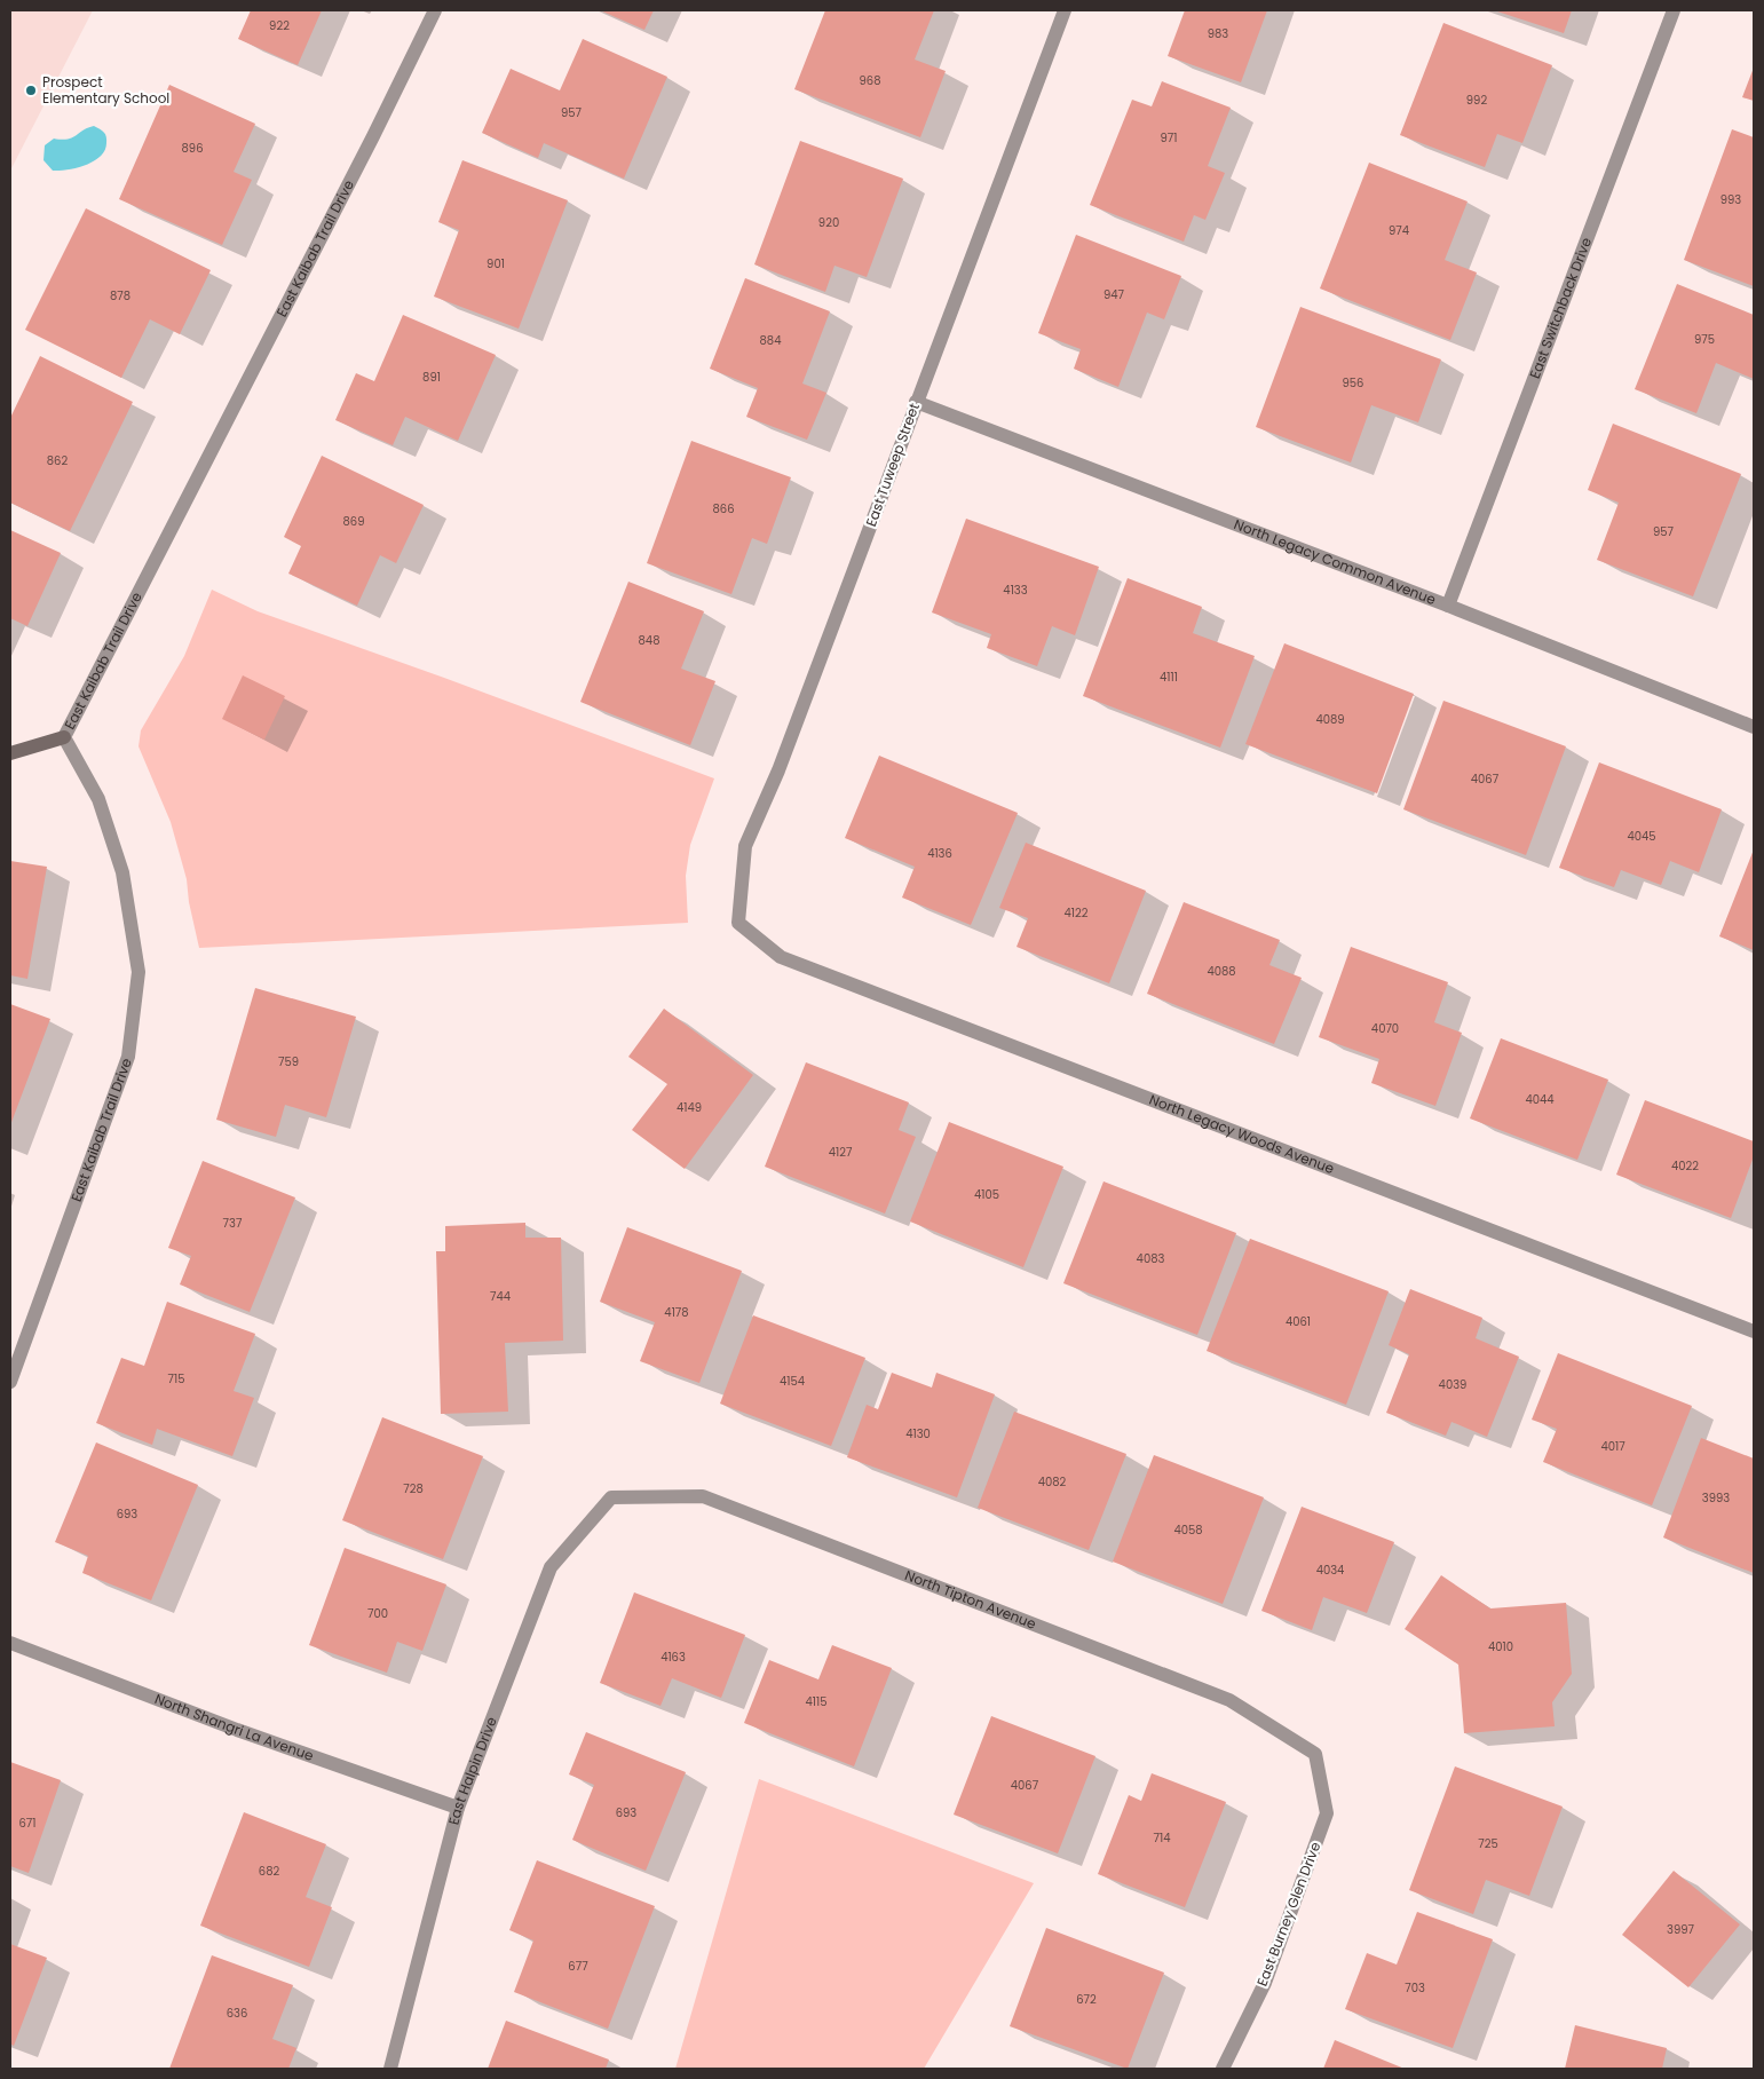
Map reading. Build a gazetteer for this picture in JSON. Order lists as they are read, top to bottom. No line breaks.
{"streets":{"street":["East Kaibab Trail Drive","East Switchback Drive","East Tuweep Street","North Legacy Common Avenue","North Legacy Woods Avenue","North Tipton Avenue","North Shangri La Avenue","East Halpin Drive","East Burney Glen Drive"]},"crossings":[["East Switchback Drive","North Legacy Common Avenue"],["East Tuweep Street","North Legacy Common Avenue"],["East Tuweep Street","North Legacy Woods Avenue"],["North Tipton Avenue","East Halpin Drive"],["North Tipton Avenue","East Burney Glen Drive"],["North Shangri La Avenue","East Halpin Drive"]],"places":["Prospect Elementary School"],"house_numbers":["922","983","968","992","957","971","896","993","920","974","901","947","878","975","884","891","956","862","866","869","957","4133","848","4111","4089","4067","4045","4136","4122","4088","4070","759","4044","4149","4127","4022","4105","737","4083","744","4178","4061","715","4154","4039","4130","4017","4082","728","3993","693","4058","4034","700","4010","4163","4115","4067","693","671","714","725","682","3997","677","703","672","636"]}
